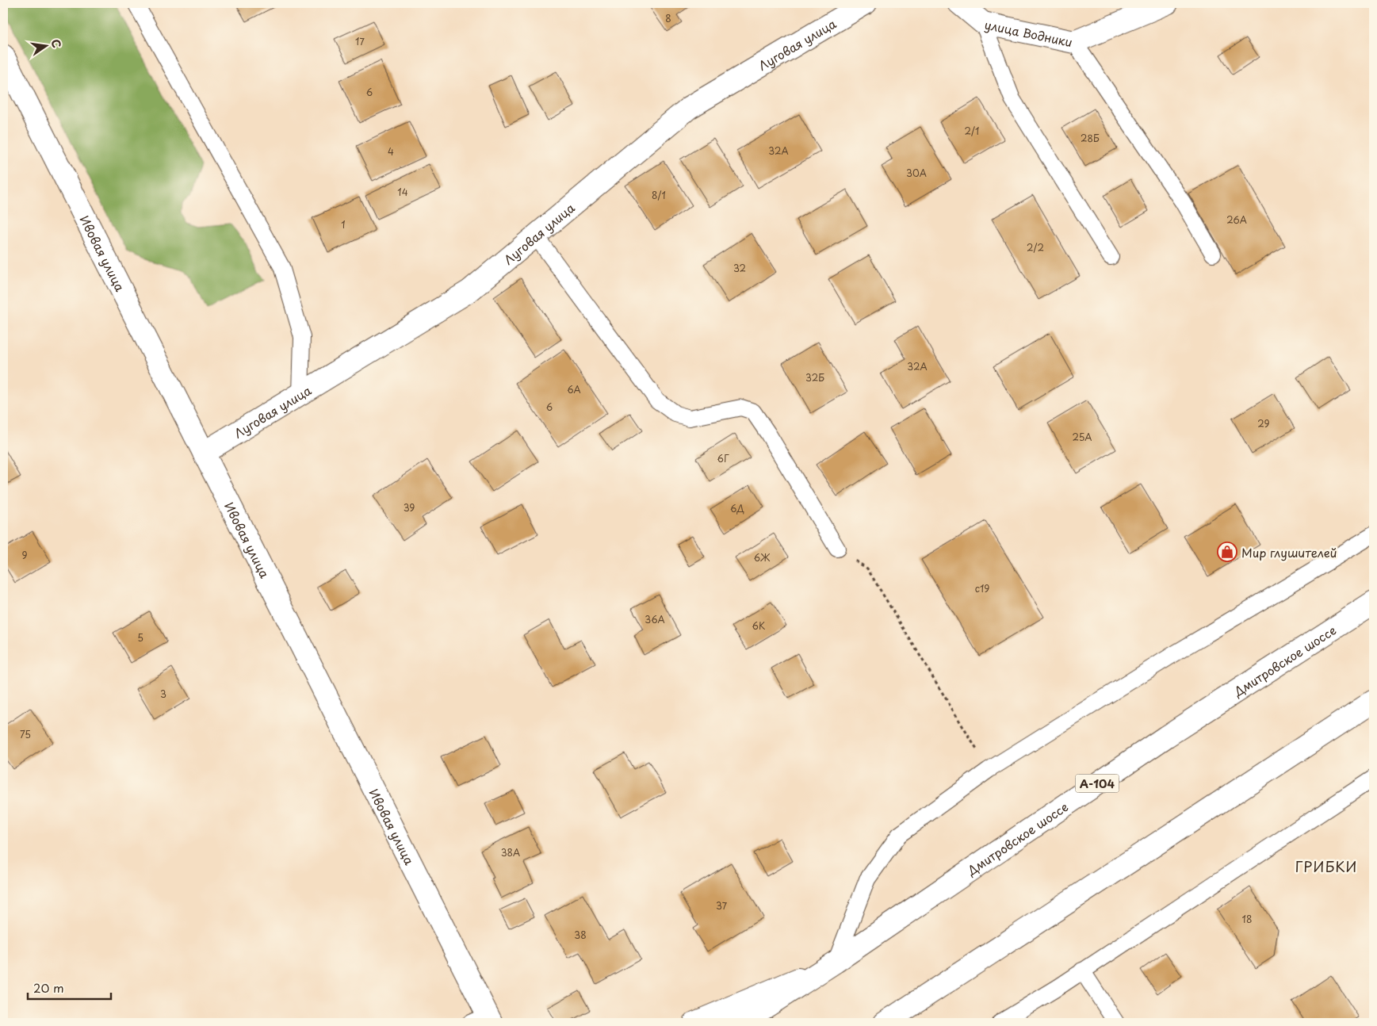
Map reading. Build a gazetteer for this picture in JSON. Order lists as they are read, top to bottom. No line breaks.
{"streets":{"main road":["улица Водники","Луговая улица","Ивовая улица","Дмитровское шоссе","А-104"]},"crossings":[["Луговая улица","Ивовая улица"]],"districts":["ГРИБКИ"],"places":{"shop":["Мир глушителей"]},"house_numbers":["8","17","6","2/1","28Б","32А","4","30А","14","8/1","26А","1","2/2","32","32А","32Б","6А","6","29","25А","6Г","39","6Д","9","6Ж","с19","36А","6К","5","3","75","38А","37","18","38"],"scale_bar":"20 m","north":"right"}
